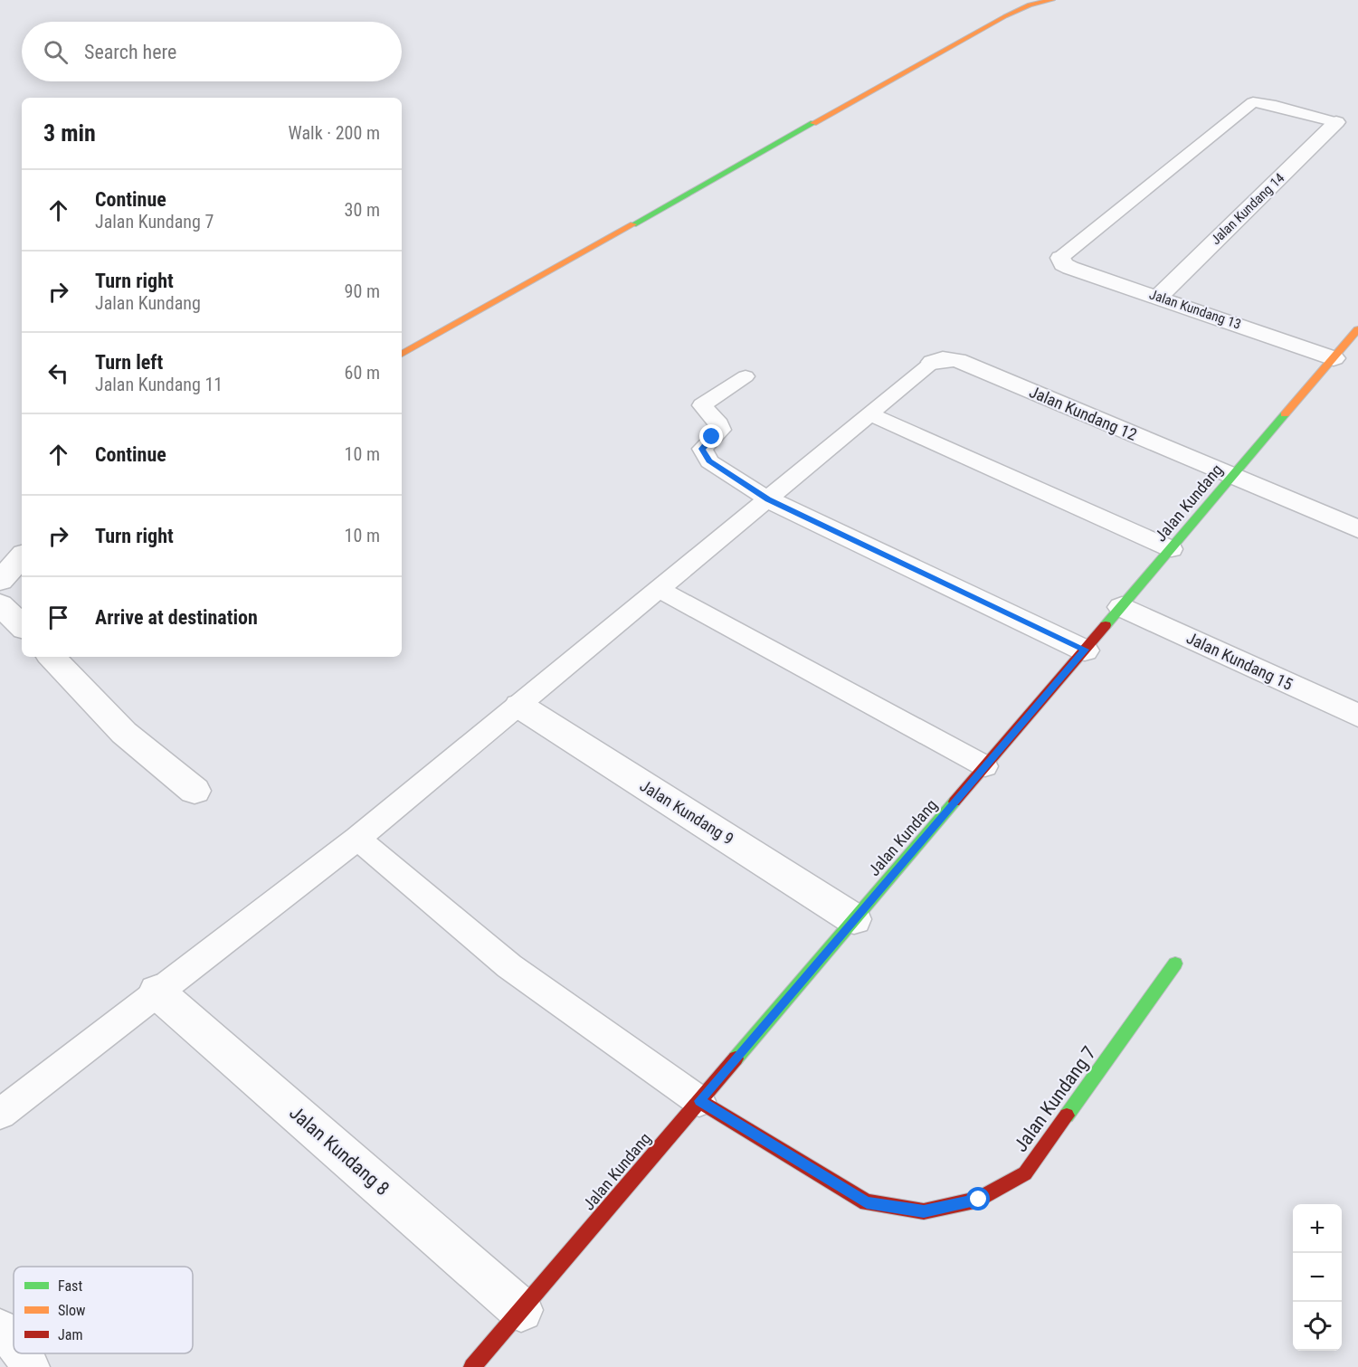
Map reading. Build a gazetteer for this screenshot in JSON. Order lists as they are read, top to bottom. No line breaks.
{"streets":{"street":["Jalan Kundang 14","Jalan Kundang 13","Jalan Kundang 12","Jalan Kundang","Jalan Kundang 15","Jalan Kundang 9","Jalan Kundang 7","Jalan Kundang 8"]},"crossings":[["Jalan Kundang 14","Jalan Kundang 13"],["Jalan Kundang 13","Jalan Kundang"],["Jalan Kundang 12","Jalan Kundang"],["Jalan Kundang","Jalan Kundang 15"],["Jalan Kundang","Jalan Kundang 9"],["Jalan Kundang","Jalan Kundang 7"],["Jalan Kundang","Jalan Kundang 8"]],"legend":["Fast","Slow","Jam"],"page":{"search":"Search here","heading":["3 min","Walk · 200 m"],"list":[["Continue","Jalan Kundang 7","30 m"],["Turn right","Jalan Kundang","90 m"],["Turn left","Jalan Kundang 11","60 m"],["Continue","10 m"],["Turn right","10 m"],"Arrive at destination"],"map_buttons":["+","−"]}}
